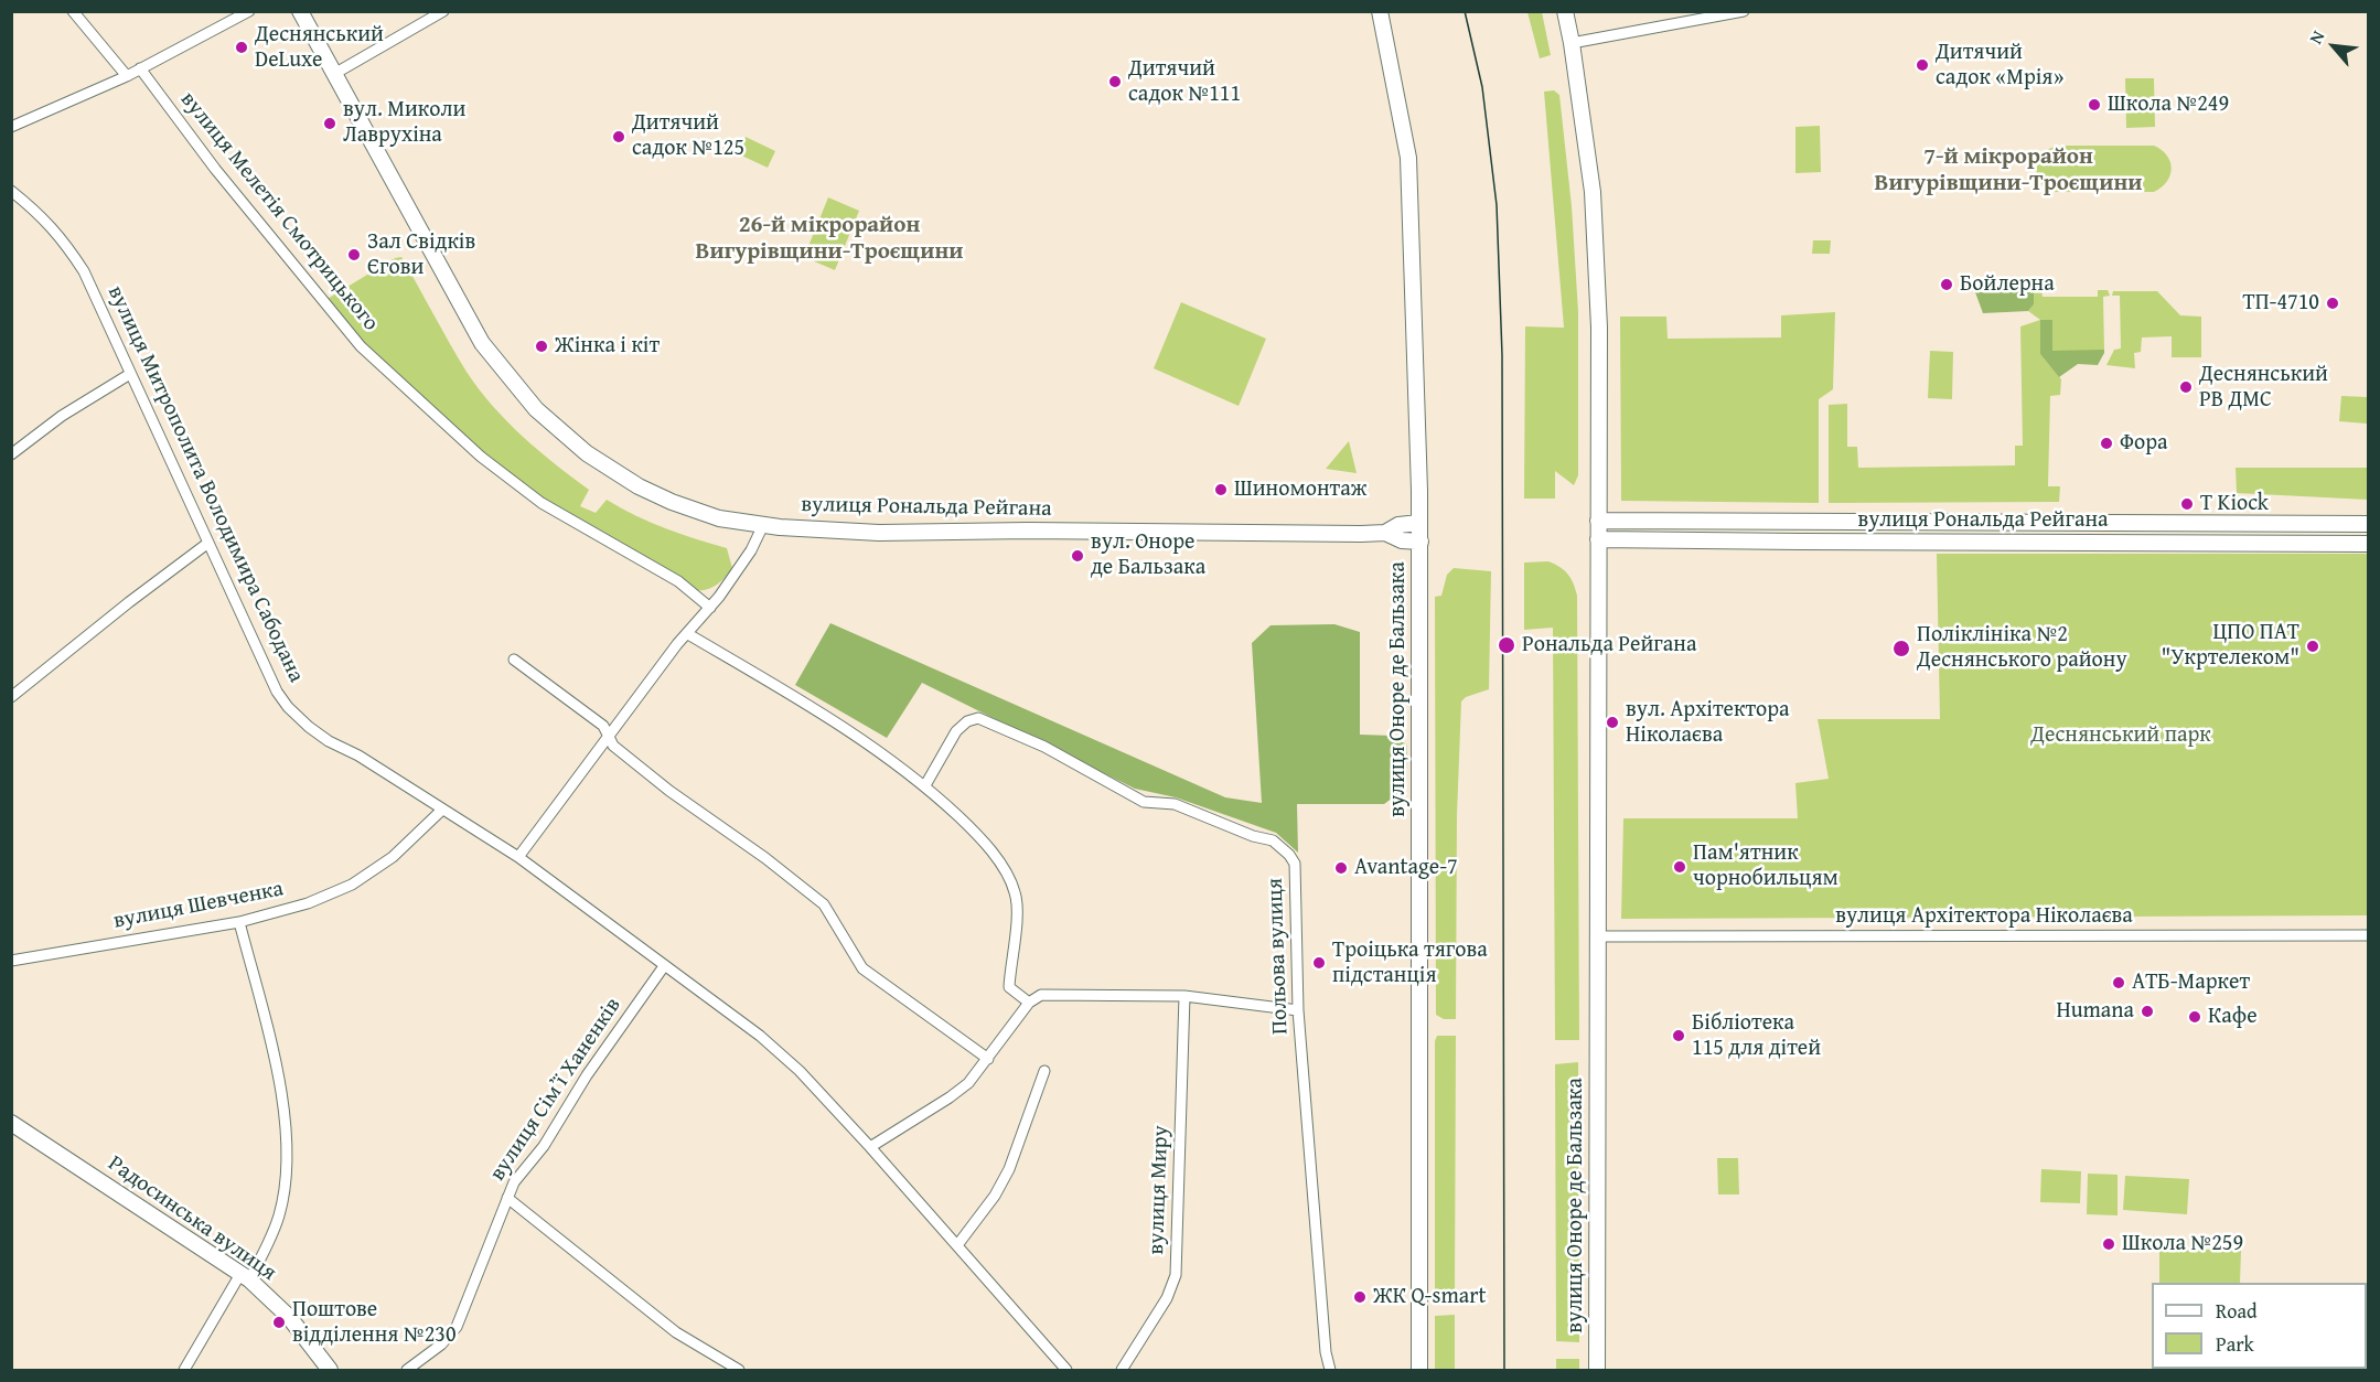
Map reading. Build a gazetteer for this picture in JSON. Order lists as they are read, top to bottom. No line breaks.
{"streets":{"main road":["вулиця Рональда Рейгана","вулиця Оноре де Бальзака","Радосинська вулиця"],"street":["вулиця Мелетія Смотрицького","вулиця Митрополита Володимира Сабодана","вулиця Шевченка","вулиця Архітектора Ніколаєва","Польова вулиця","вулиця Сімʼї Ханенків","вулиця Миру"]},"crossings":[["вулиця Митрополита Володимира Сабодана","вулиця Шевченка"],["вулиця Митрополита Володимира Сабодана","вулиця Сімʼї Ханенків"],["вулиця Рональда Рейгана","вулиця Оноре де Бальзака"],["вулиця Оноре де Бальзака","вулиця Архітектора Ніколаєва"]],"districts":["7-й мікрорайон Вигурівщини-Троєщини","26-й мікрорайон Вигурівщини-Троєщини"],"parks":["Деснянський парк"],"places":["Деснянський DeLuxe","Дитячий садок «Мрія»","Дитячий садок №111","Школа №249","вул. Миколи Лаврухіна","Дитячий садок №125","Зал Свідків Єгови","Бойлерна","ТП-4710","Жінка і кіт","Деснянський РВ ДМС","Фора","Шиномонтаж","T Kiock","вул. Оноре де Бальзака","Рональда Рейгана","ЦПО ПАТ \"Укртелеком\"","Поліклініка №2 Деснянського району","вул. Архітектора Ніколаєва","Пам'ятник чорнобильцям","Avantage-7","Троiцька тягова пiдстанцiя","АТБ-Маркет","Humana","Кафе","Бібліотека 115 для дітей","Школа №259","ЖК Q-smart","Поштове відділення №230"],"legend":["Road","Park"],"north":"top left"}
